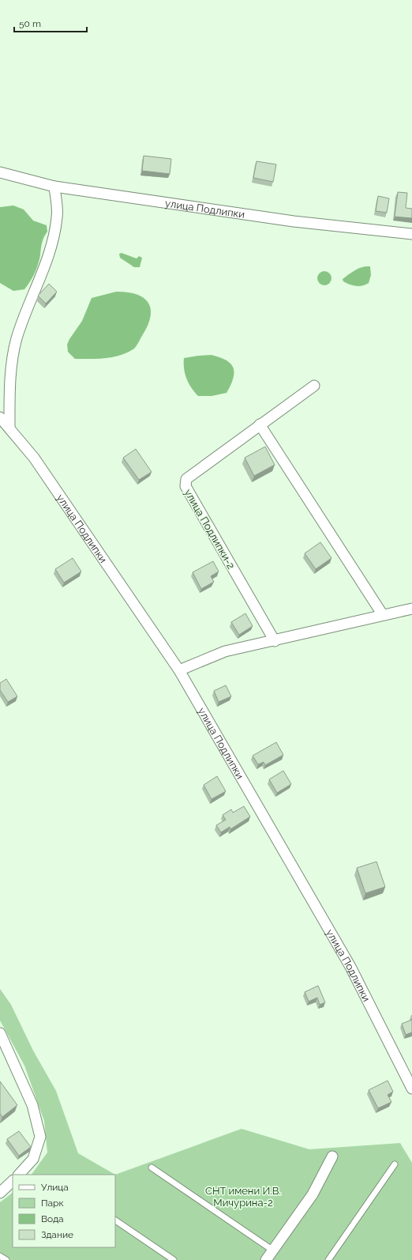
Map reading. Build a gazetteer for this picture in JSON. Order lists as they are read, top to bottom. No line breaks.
{"streets":{"street":["улица Подлипки","улица Подлипки-2"]},"parks":["СНТ имени И.В. Мичурина-2"],"legend":["Улица","Парк","Вода","Здание"],"scale_bar":"50 m"}
